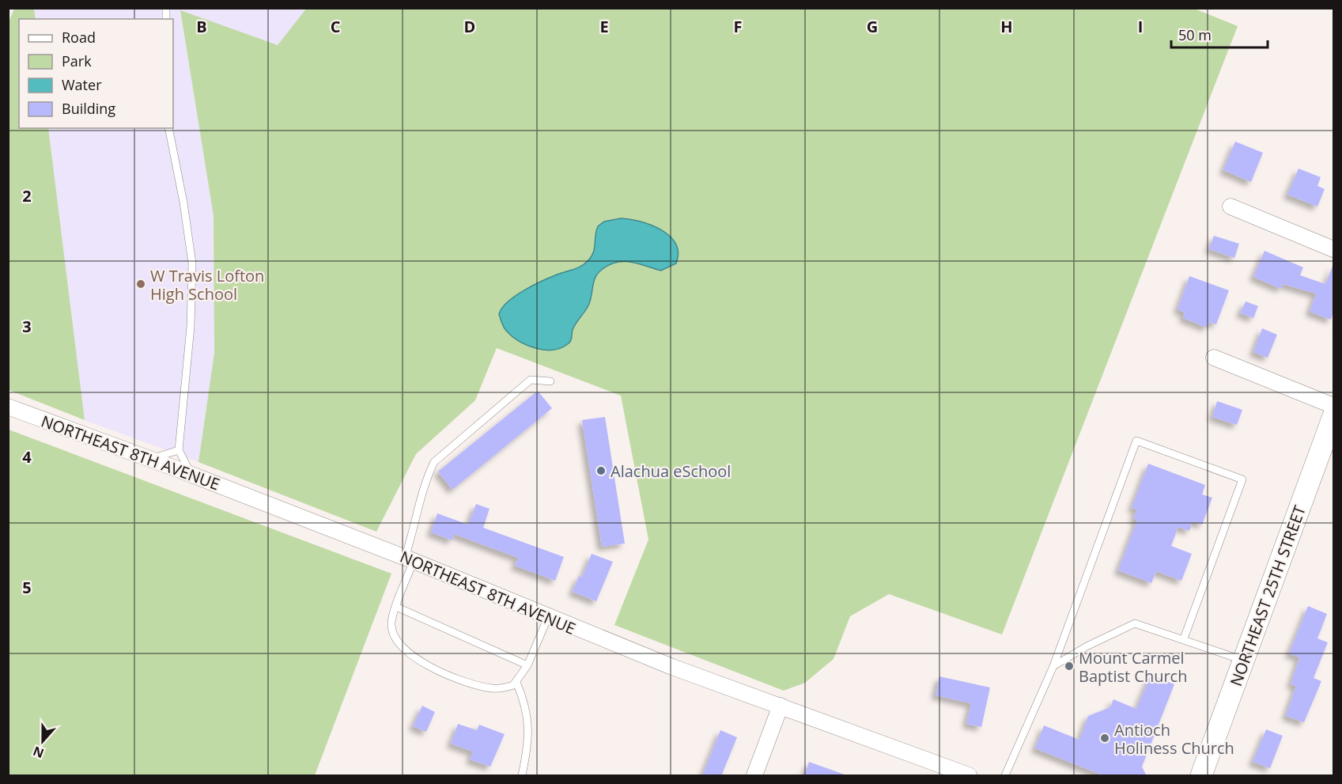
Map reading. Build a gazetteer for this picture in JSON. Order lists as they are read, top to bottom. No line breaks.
{"streets":{"street":["NORTHEAST 8TH AVENUE","NORTHEAST 25TH STREET"]},"places":["W Travis Lofton High School","Alachua eSchool","Mount Carmel Baptist Church","Antioch Holiness Church"],"legend":["Road","Park","Water","Building"],"scale_bar":"50 m","north":"bottom","grid":{"columns":["B","C","D","E","F","G","H","I"],"rows":["2","3","4","5"]}}
